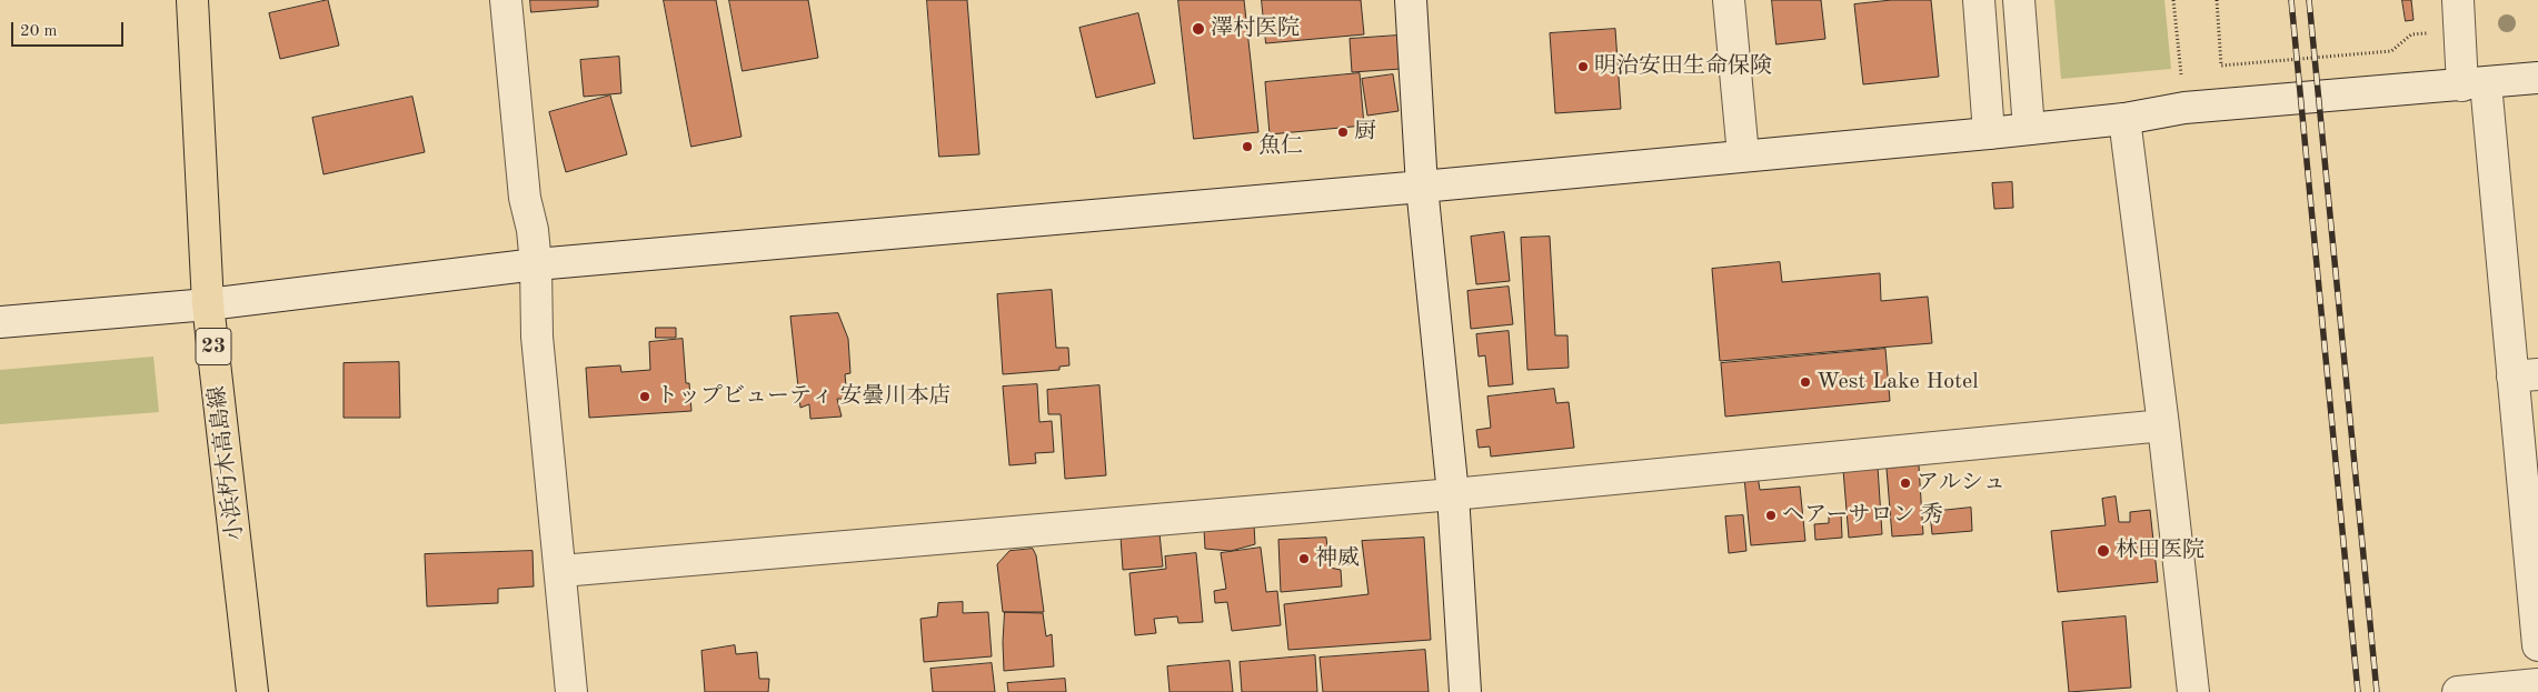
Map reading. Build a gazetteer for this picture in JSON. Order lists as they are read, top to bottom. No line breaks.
{"streets":{"main road":["23","小浜朽木高島線"]},"places":["澤村医院","明治安田生命保険","厨","魚仁","West Lake Hotel","トップビューティ 安曇川本店","アルシュ","ヘアーサロン 秀","林田医院","神威"],"scale_bar":"20 m"}
